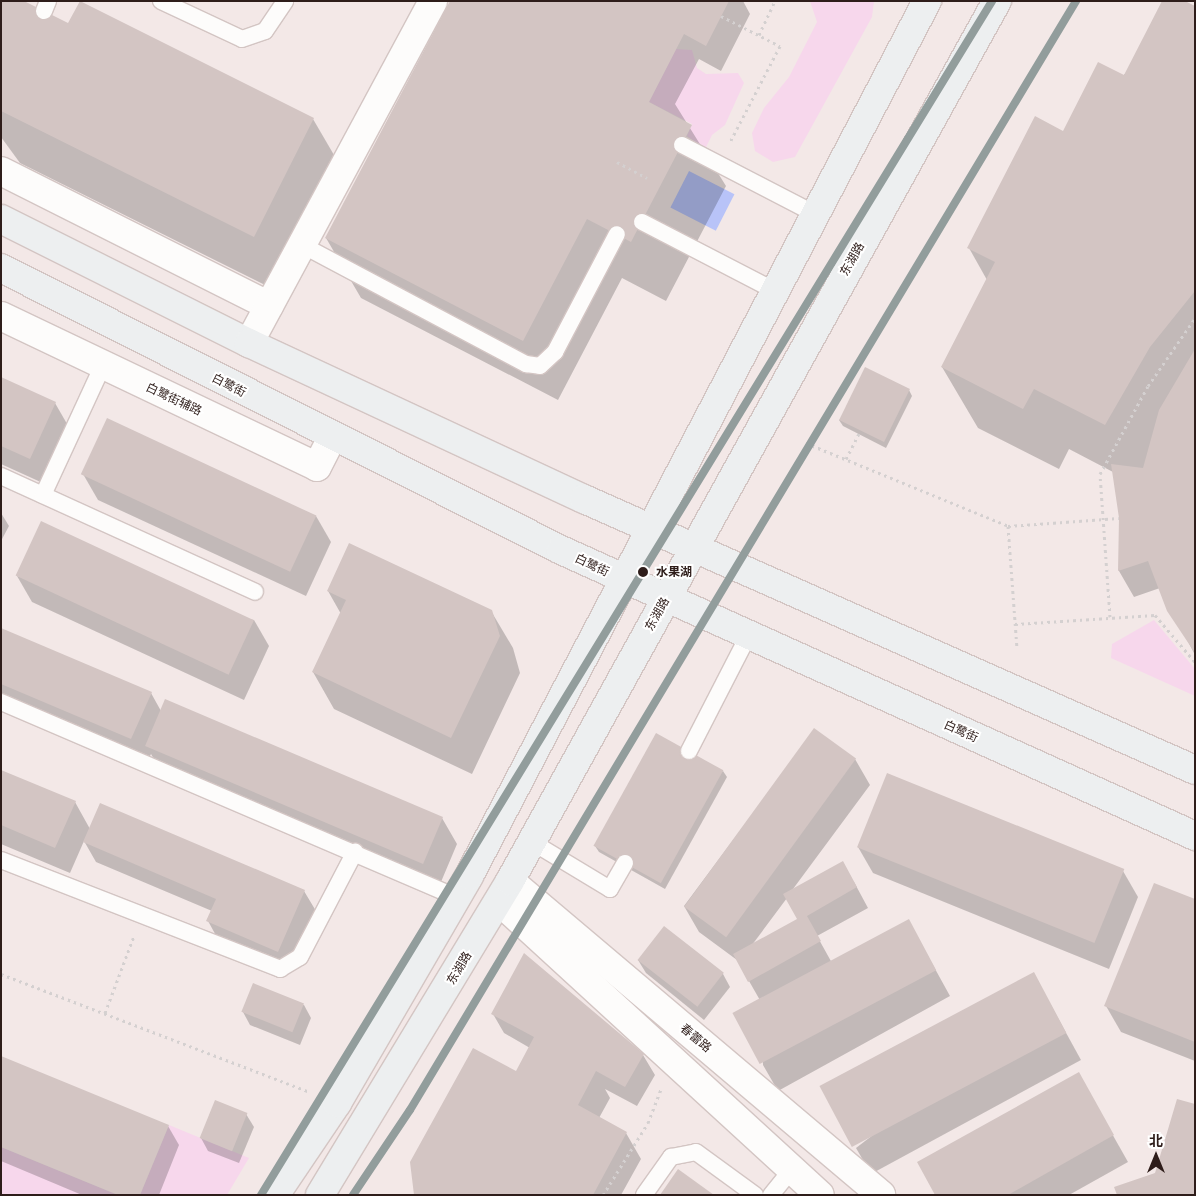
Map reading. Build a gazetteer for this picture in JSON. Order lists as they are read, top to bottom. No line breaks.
{"streets":{"main road":["东湖路","白鹭街"],"street":["白鹭街辅路","春蕾路"]},"crossings":[["东湖路","白鹭街"],["东湖路","春蕾路"],["白鹭街","白鹭街辅路"]],"places":["水果湖"],"north":"top"}
